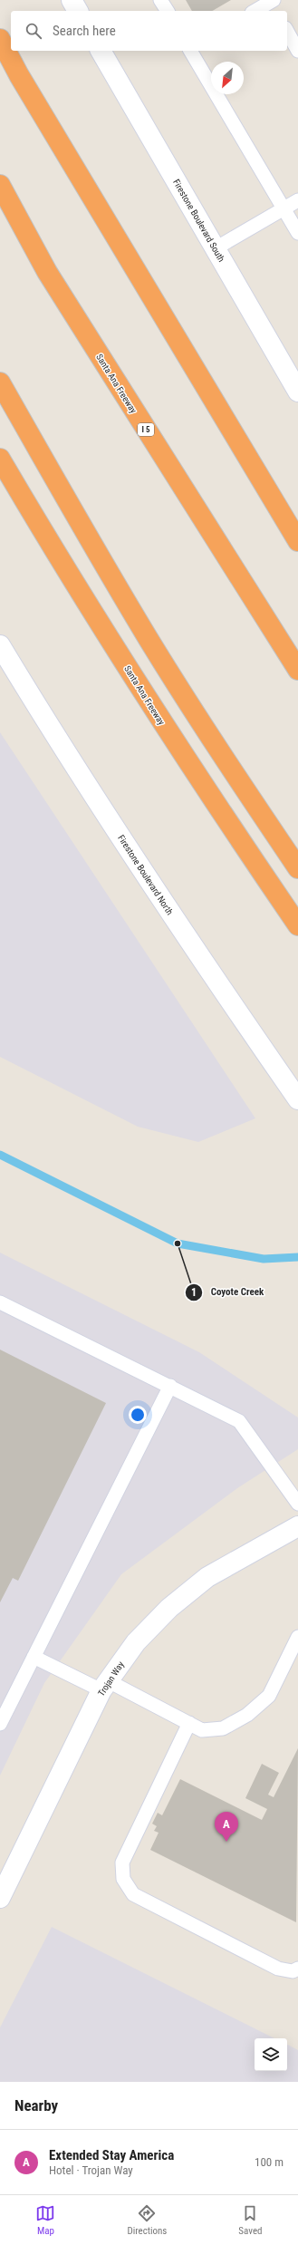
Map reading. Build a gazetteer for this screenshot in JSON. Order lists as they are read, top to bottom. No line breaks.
{"streets":{"highway":["Santa Ana Freeway","I 5"],"street":["Firestone Boulevard South","Firestone Boulevard North","Trojan Way"]},"places":["Coyote Creek"],"north":"bottom left","page":{"search":"Search here","pins":"A","heading":"Nearby","list":[{"mark":"A","name":"Extended Stay America","note":"Hotel · Trojan Way","value":"100 m"}],"nav":["Map","Directions","Saved"]}}
